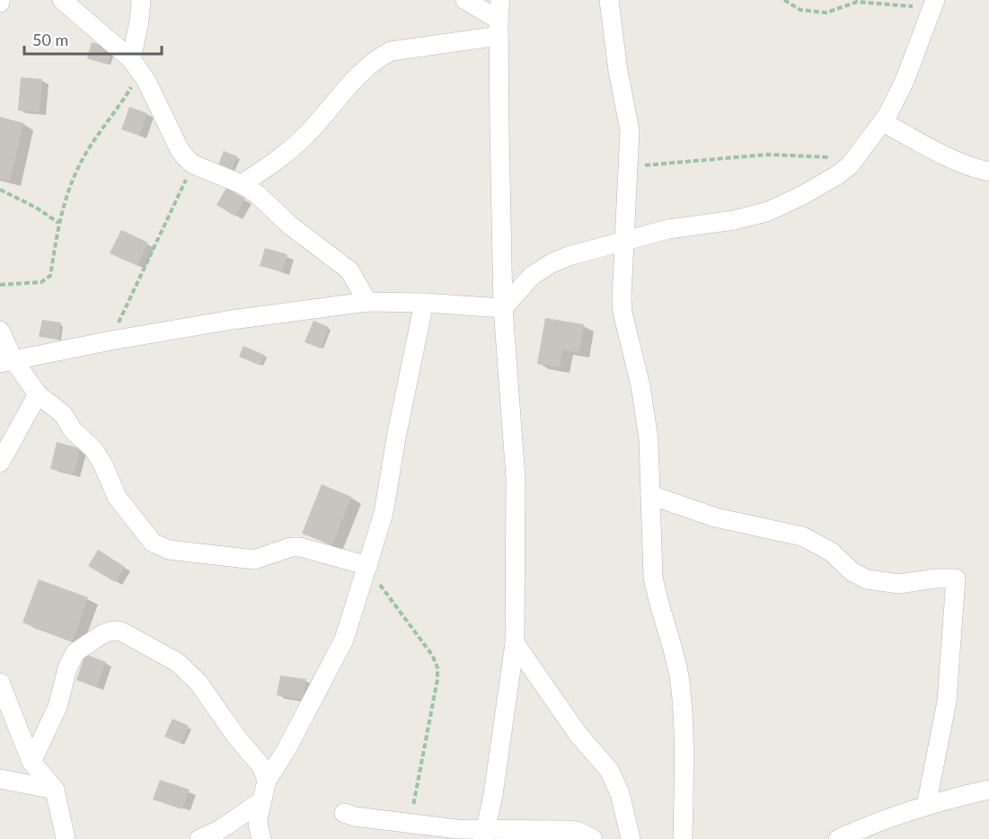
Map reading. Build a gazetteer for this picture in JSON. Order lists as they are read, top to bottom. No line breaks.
{"scale_bar":"50 m"}
